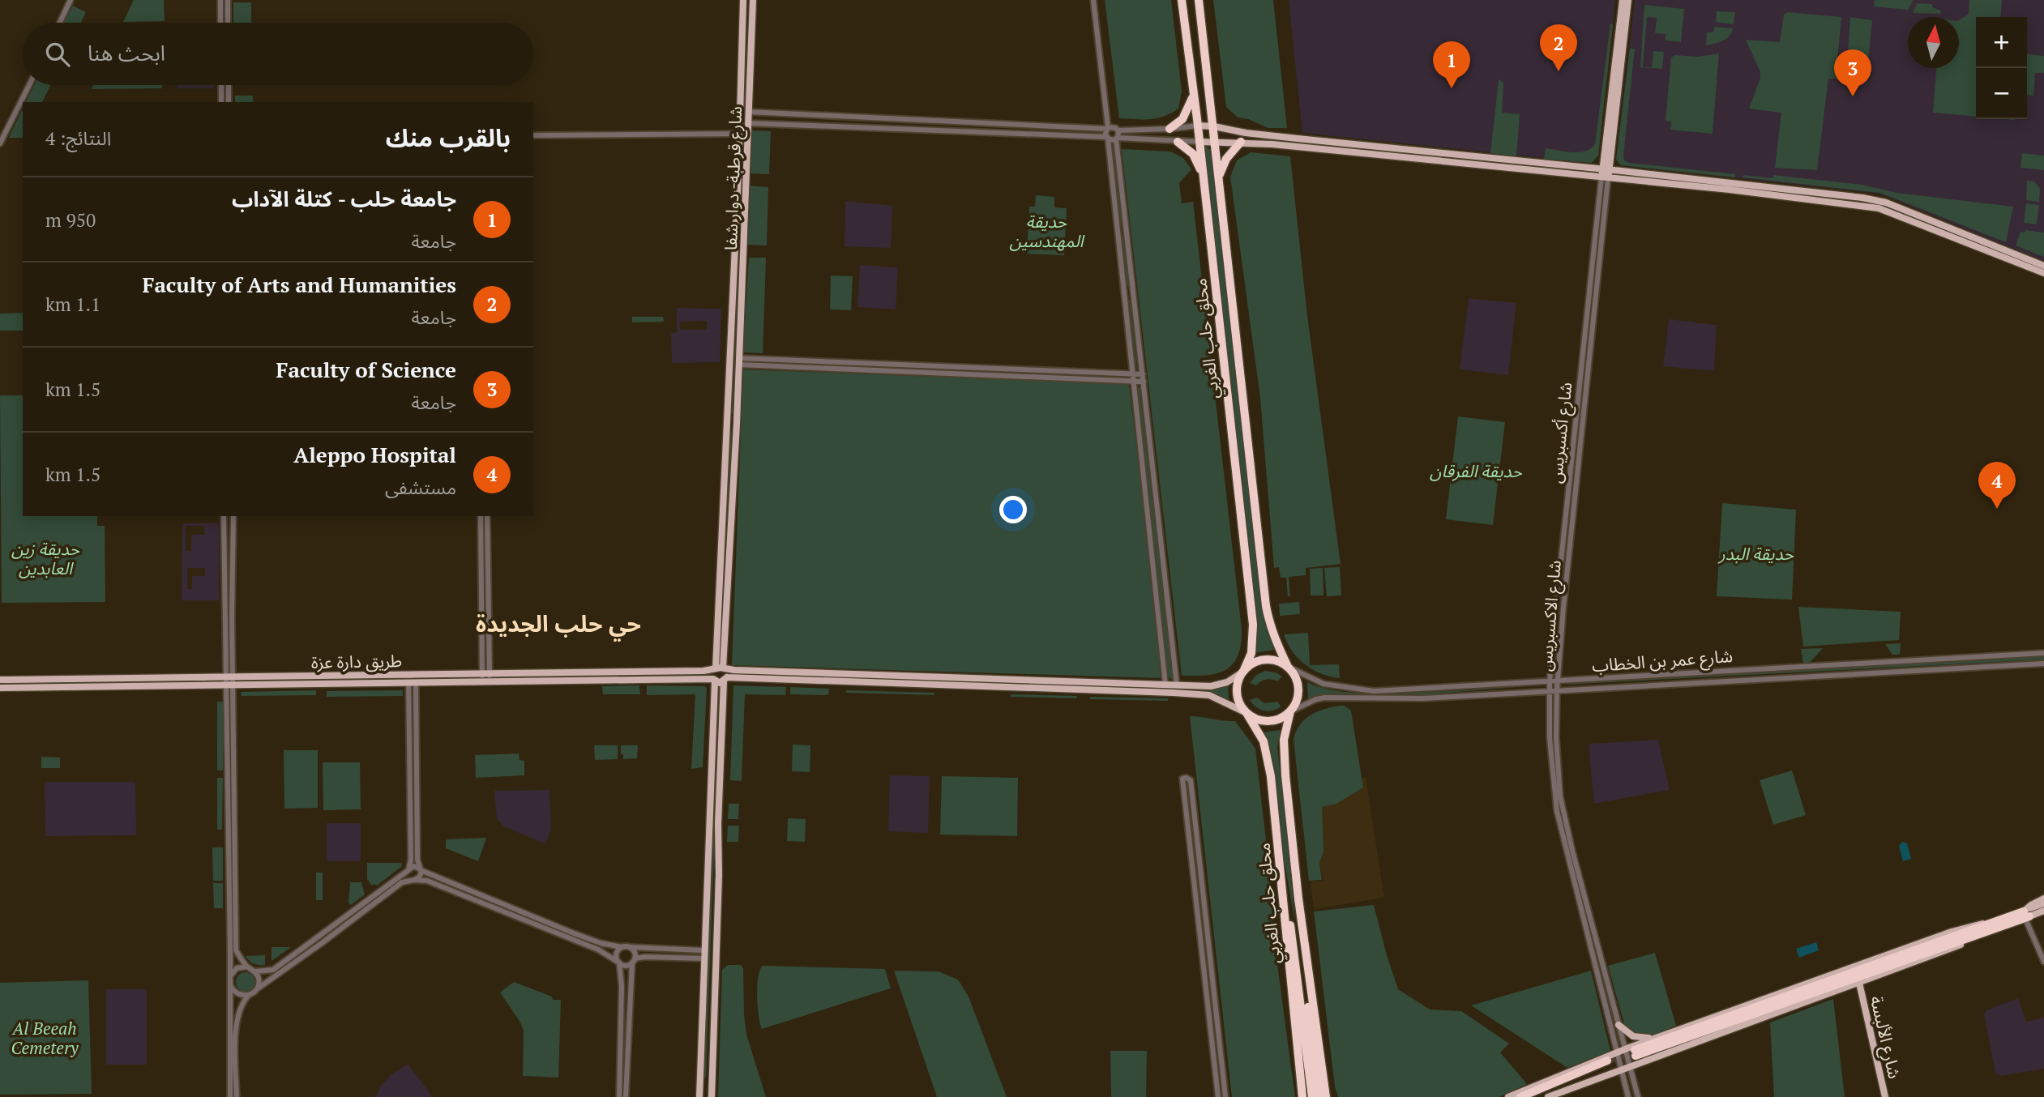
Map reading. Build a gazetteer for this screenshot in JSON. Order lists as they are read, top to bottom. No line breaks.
{"streets":{"highway":["محلق حلب الغربي"],"main road":["شارع قرطبة- دوار شفا","طريق دارة عزة","شارع الألبسة"],"street":["شارع أكسبريس","شارع الاكسبريس","شارع عمر بن الخطاب"]},"crossings":[["شارع قرطبة- دوار شفا","طريق دارة عزة"],["محلق حلب الغربي","شارع عمر بن الخطاب"],["محلق حلب الغربي","طريق دارة عزة"],["شارع أكسبريس","شارع الاكسبريس"],["شارع أكسبريس","شارع عمر بن الخطاب"],["شارع الاكسبريس","شارع عمر بن الخطاب"],["شارع عمر بن الخطاب","طريق دارة عزة"]],"districts":["حي حلب الجديدة"],"parks":["حديقة المهندسين","حديقة الفرقان","حديقة زين العابدين","حديقة البدر","Al Beeah Cemetery"],"north":"top","page":{"map_buttons":["+","−"],"search":"ابحث هنا","pins":["2","1","3","4"],"heading":["بالقرب منك","النتائج: 4"],"list":[{"mark":"1","name":"جامعة حلب - كتلة الآداب","note":"جامعة","value":"950 m"},{"mark":"2","name":"Faculty of Arts and Humanities","note":"جامعة","value":"1.1 km"},{"mark":"3","name":"Faculty of Science","note":"جامعة","value":"1.5 km"},{"mark":"4","name":"Aleppo Hospital","note":"مستشفى","value":"1.5 km"}]}}
